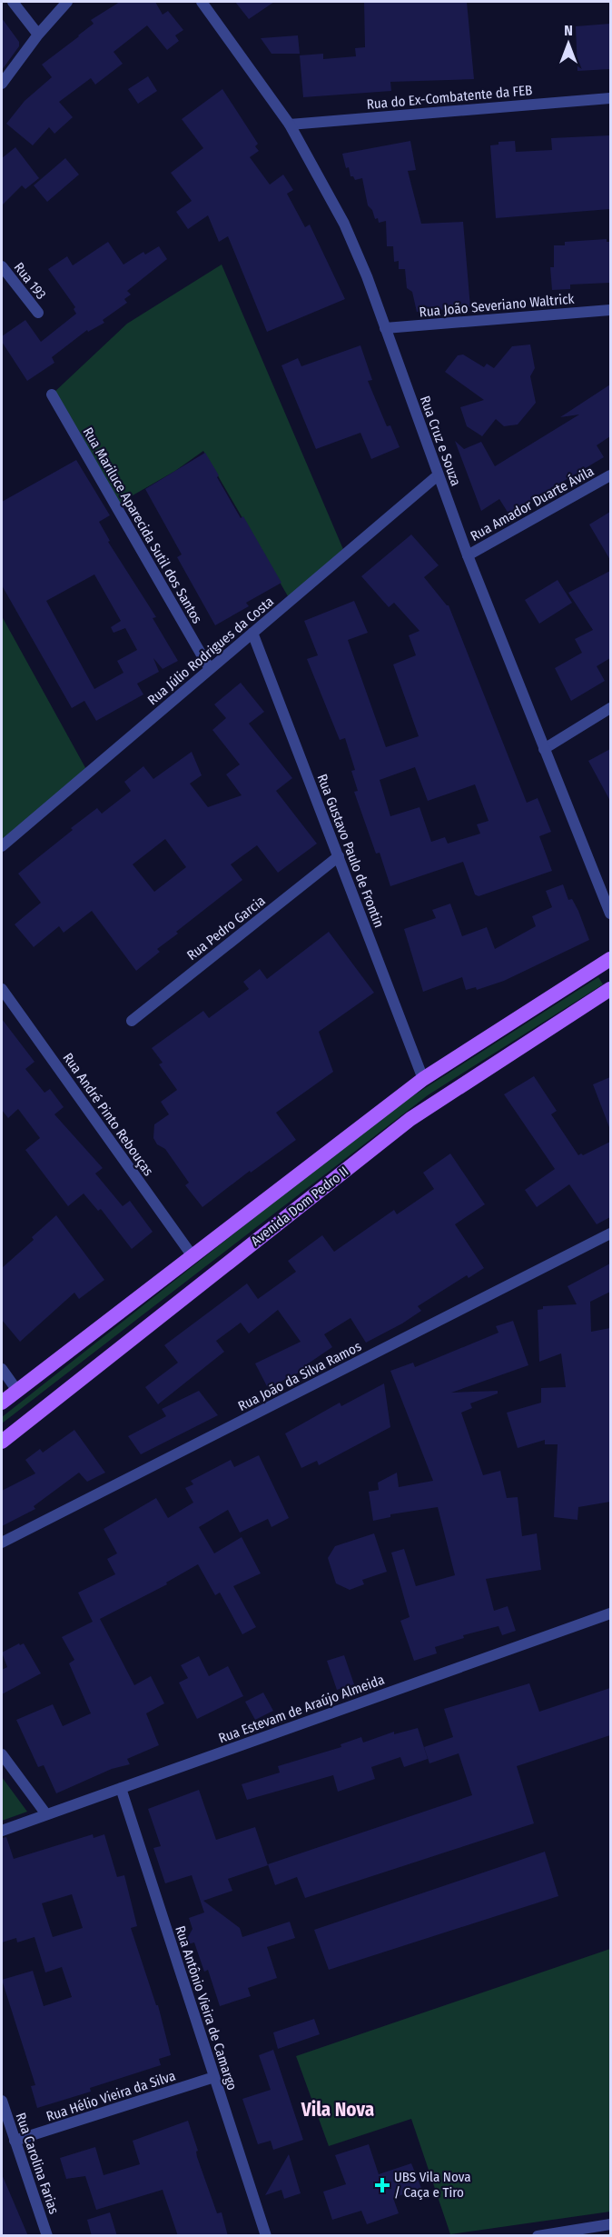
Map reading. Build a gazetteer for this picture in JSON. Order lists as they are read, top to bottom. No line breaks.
{"streets":{"main road":["Avenida Dom Pedro II"],"street":["Rua do Ex-Combatente da FEB","Rua 193","Rua João Severiano Waltrick","Rua Cruz e Souza","Rua Amador Duarte Ávila","Rua Mariluce Aparecida Sutil dos Santos","Rua Júlio Rodrigues da Costa","Rua Gustavo Paulo de Frontin","Rua Pedro Garcia","Rua André Pinto Rebouças","Rua João da Silva Ramos","Rua Estevam de Araújo Almeida","Rua Antônio Vieira de Camargo","Rua Hélio Vieira da Silva","Rua Carolina Farias"]},"crossings":[["Rua do Ex-Combatente da FEB","Rua Cruz e Souza"],["Rua João Severiano Waltrick","Rua Cruz e Souza"],["Rua Cruz e Souza","Rua Amador Duarte Ávila"],["Rua Cruz e Souza","Rua Júlio Rodrigues da Costa"],["Rua Mariluce Aparecida Sutil dos Santos","Rua Júlio Rodrigues da Costa"],["Rua Júlio Rodrigues da Costa","Rua Gustavo Paulo de Frontin"],["Rua Gustavo Paulo de Frontin","Rua Pedro Garcia"],["Rua Gustavo Paulo de Frontin","Avenida Dom Pedro II"],["Rua André Pinto Rebouças","Avenida Dom Pedro II"],["Rua Estevam de Araújo Almeida","Rua Antônio Vieira de Camargo"],["Rua Antônio Vieira de Camargo","Rua Hélio Vieira da Silva"],["Rua Hélio Vieira da Silva","Rua Carolina Farias"]],"districts":["Vila Nova"],"places":{"health":["UBS Vila Nova / Caça e Tiro"]},"north":"top"}
